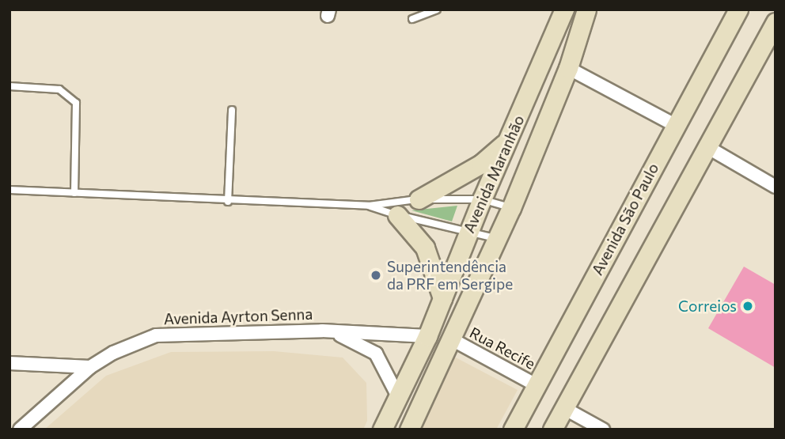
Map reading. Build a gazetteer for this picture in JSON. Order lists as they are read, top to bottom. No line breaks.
{"streets":{"main road":["Avenida Maranhão","Avenida São Paulo"],"street":["Avenida Ayrton Senna","Rua Recife"]},"crossings":[["Avenida Maranhão","Avenida Ayrton Senna"],["Avenida Maranhão","Rua Recife"],["Avenida São Paulo","Rua Recife"]],"places":["Superintendência da PRF em Sergipe","Correios"]}
